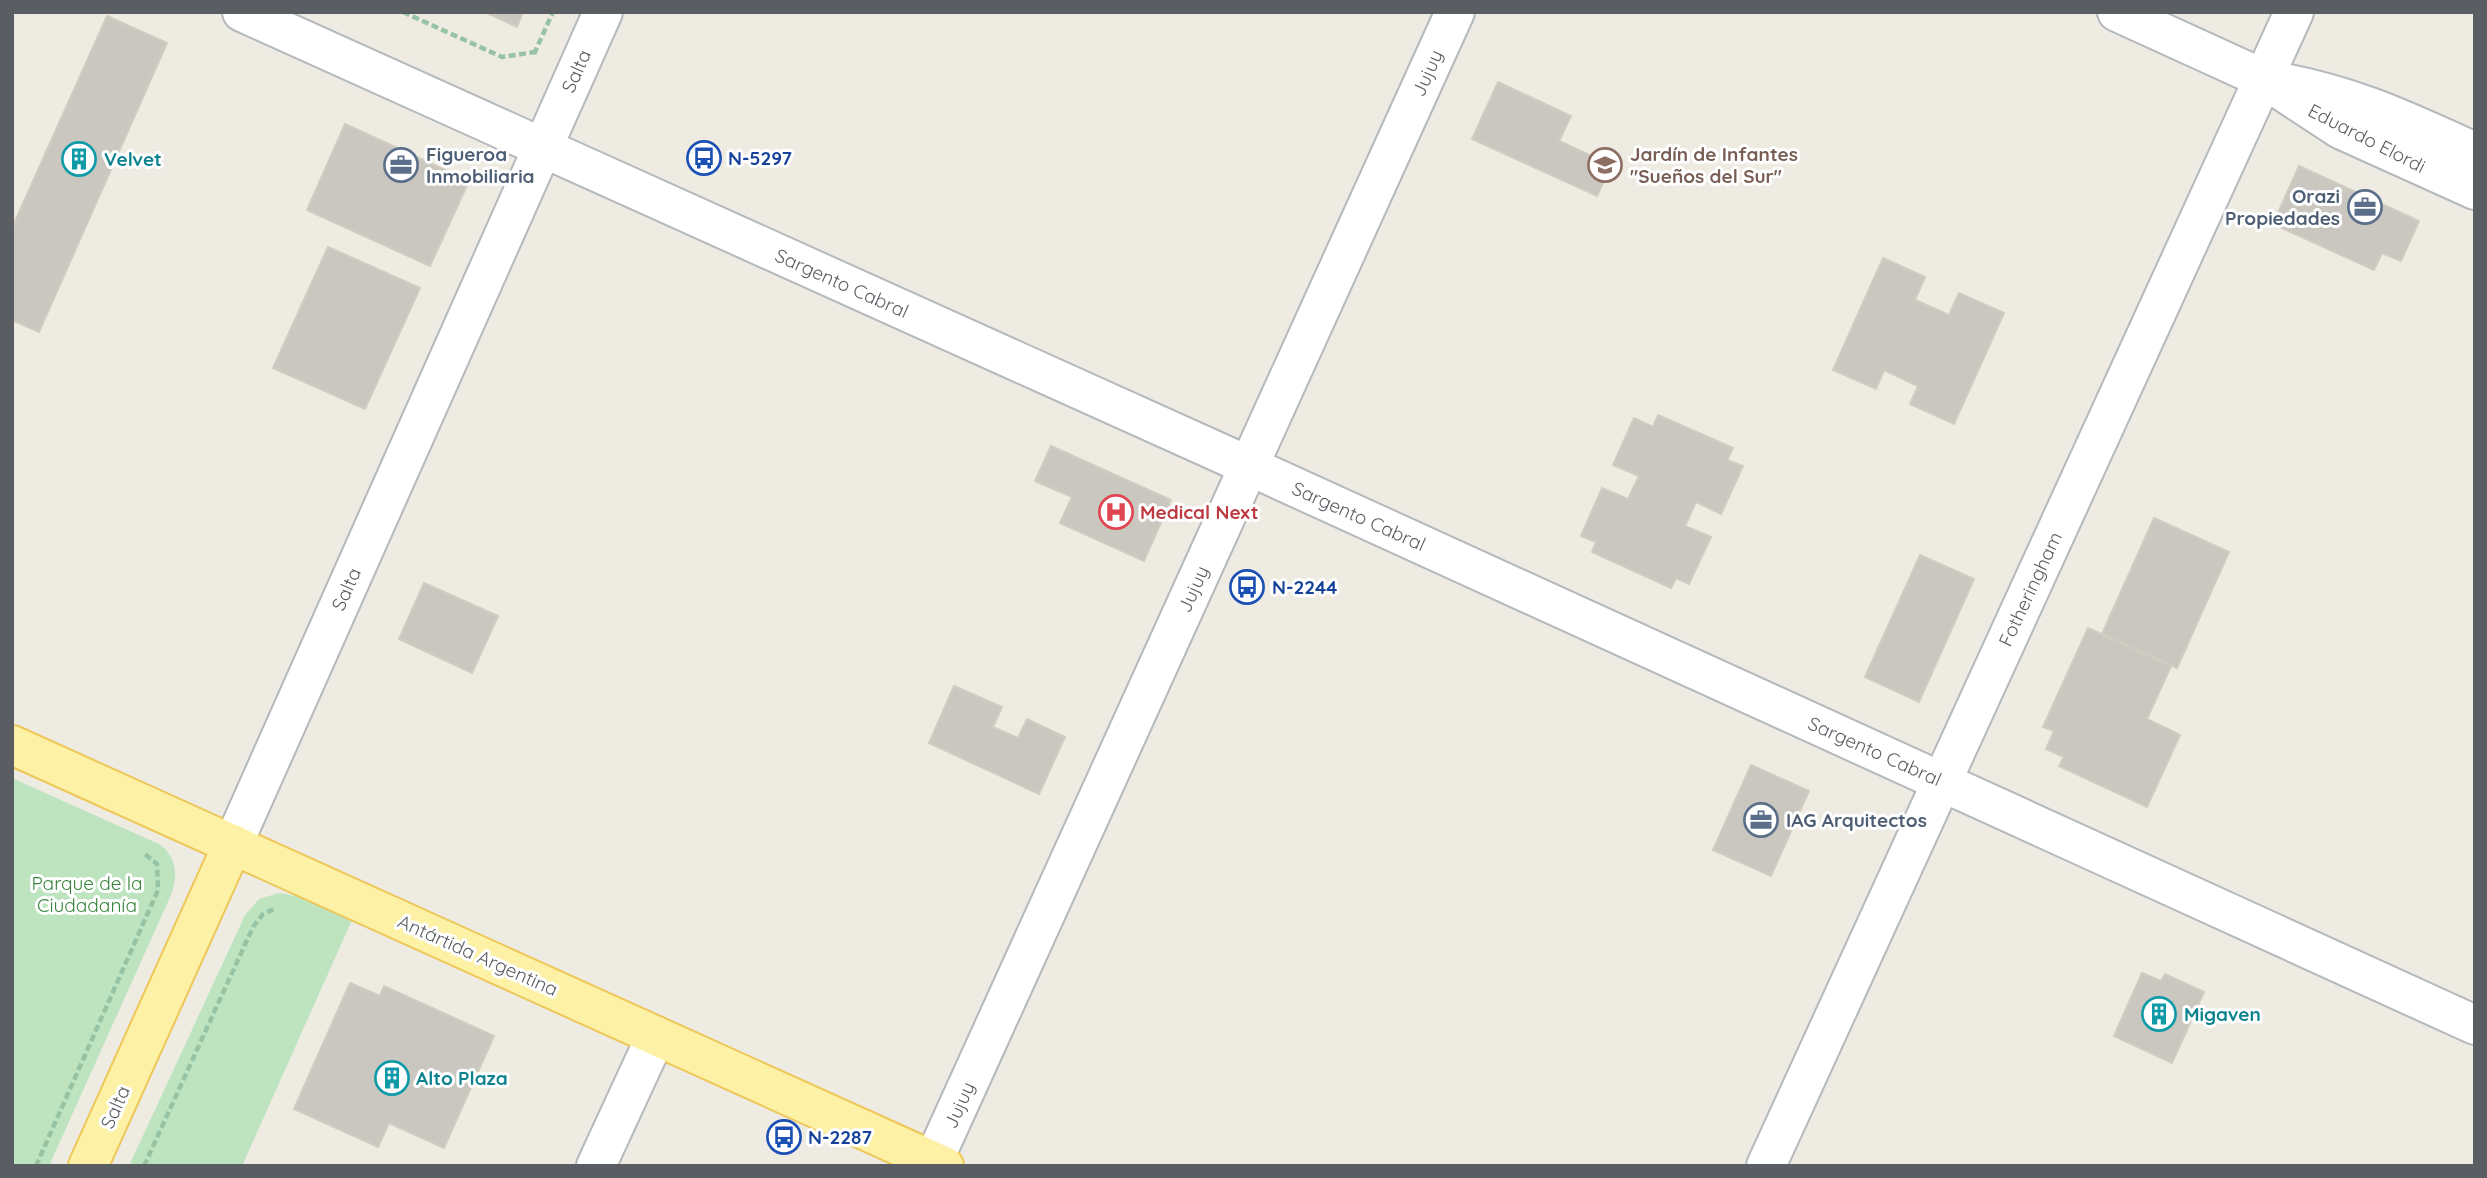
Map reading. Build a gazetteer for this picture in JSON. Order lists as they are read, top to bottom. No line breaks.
{"streets":{"main road":["Salta","Antártida Argentina"],"street":["Jujuy","Eduardo Elordi","Sargento Cabral","Fotheringham"]},"crossings":[["Salta","Sargento Cabral"],["Salta","Antártida Argentina"],["Jujuy","Sargento Cabral"],["Jujuy","Antártida Argentina"],["Eduardo Elordi","Fotheringham"],["Sargento Cabral","Fotheringham"]],"parks":["Parque de la Ciudadanía"],"places":{"bus stop":["N-5297","N-2244","N-2287"],"building":["Velvet","Migaven","Alto Plaza"],"office":["Figueroa Inmobiliaria","Orazi Propiedades","IAG Arquitectos"],"school or university":["Jardín de Infantes \"Sueños del Sur\""],"hospital":["Medical Next"]}}
